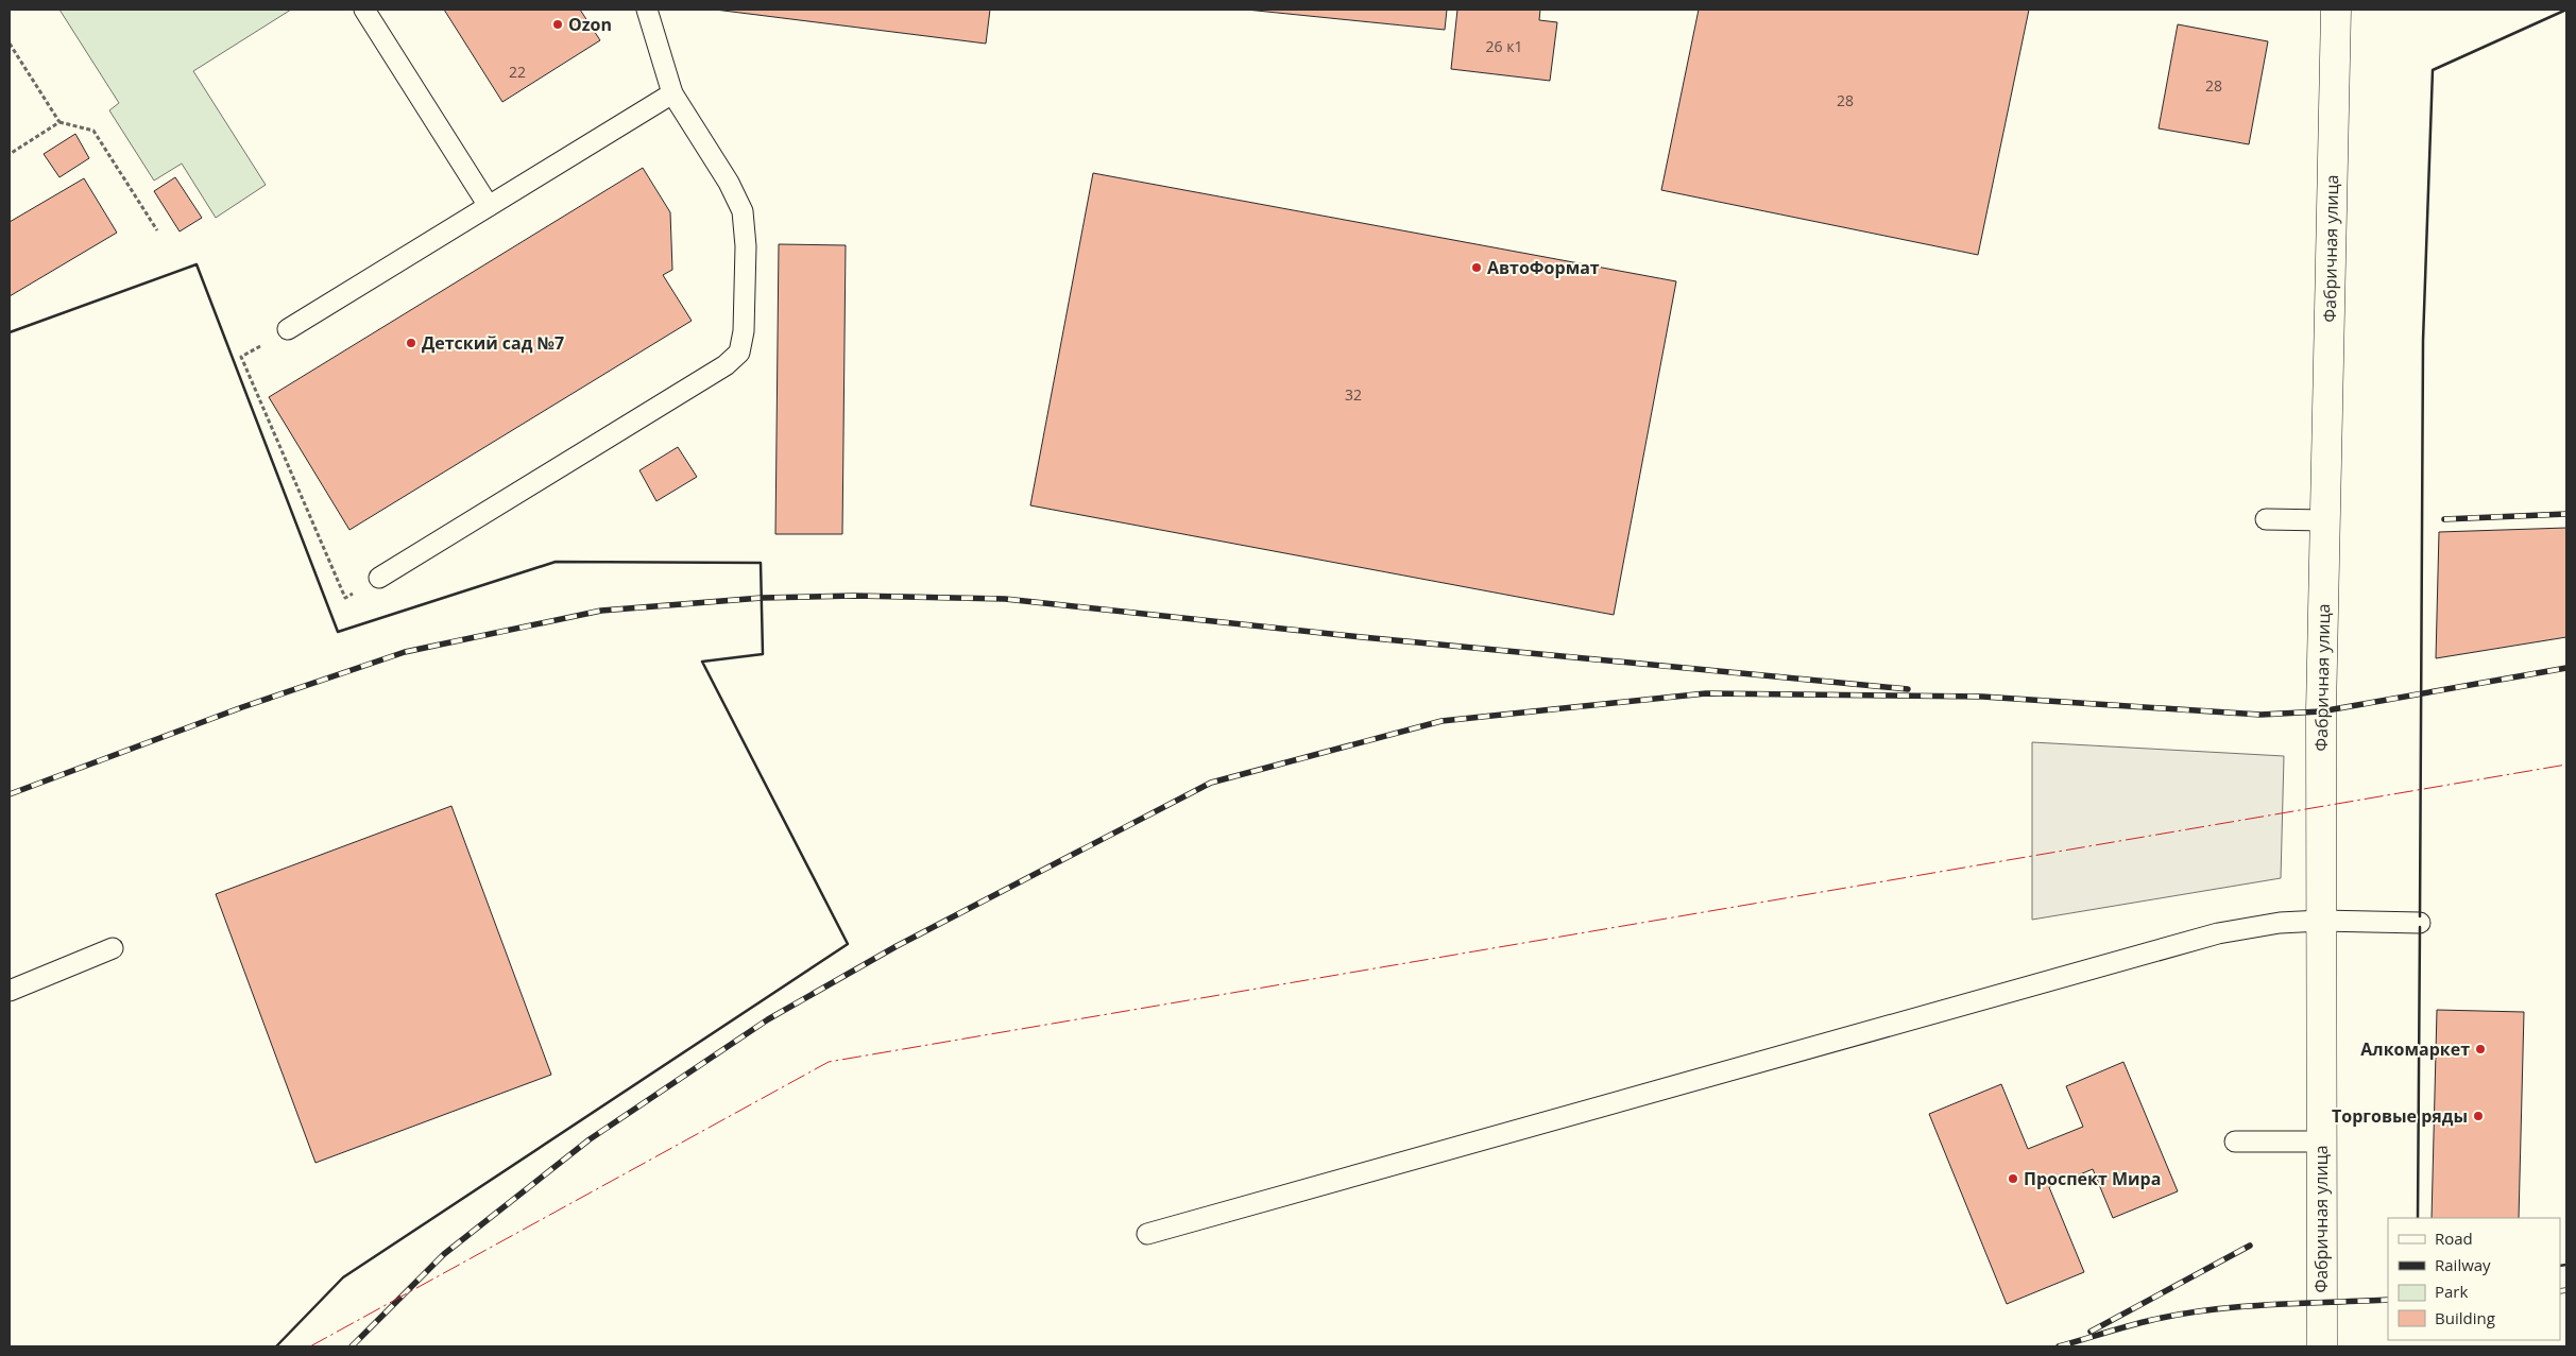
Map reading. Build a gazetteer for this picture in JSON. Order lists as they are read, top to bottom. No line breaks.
{"streets":{"street":["Фабричная улица"]},"places":["Ozon","АвтоФормат","Детский сад №7","Алкомаркет","Торговые ряды","Проспект Мира"],"house_numbers":["26 к1","22","28","28","32"],"legend":["Road","Railway","Park","Building"]}
